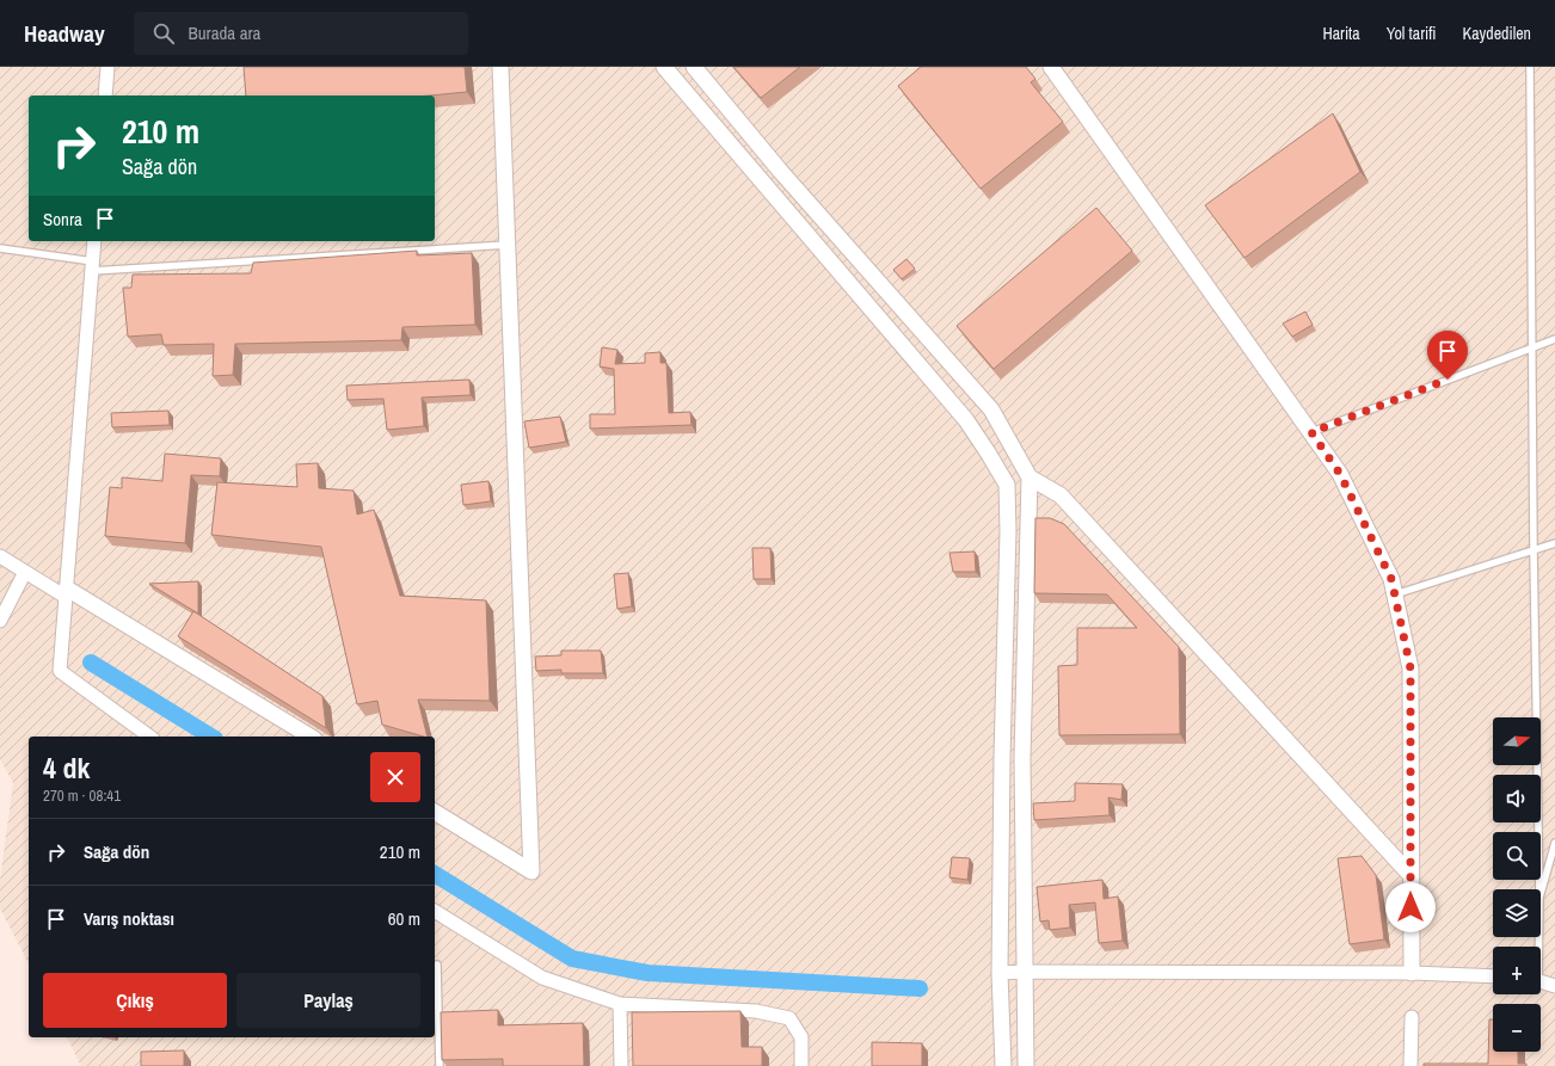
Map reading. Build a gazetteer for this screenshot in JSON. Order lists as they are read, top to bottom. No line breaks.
{"north":"right","page":{"header":"Headway","search":"Burada ara","nav":["Harita","Yol tarifi","Kaydedilen"],"turn":["210 m","Sağa dön"],"then":"Sonra","map_buttons":["+","−"],"heading":["4 dk","270 m · 08:41"],"list":[{"name":"Sağa dön","value":"210 m"},{"name":"Varış noktası","value":"60 m"}],"buttons":["Çıkış","Paylaş"]}}
